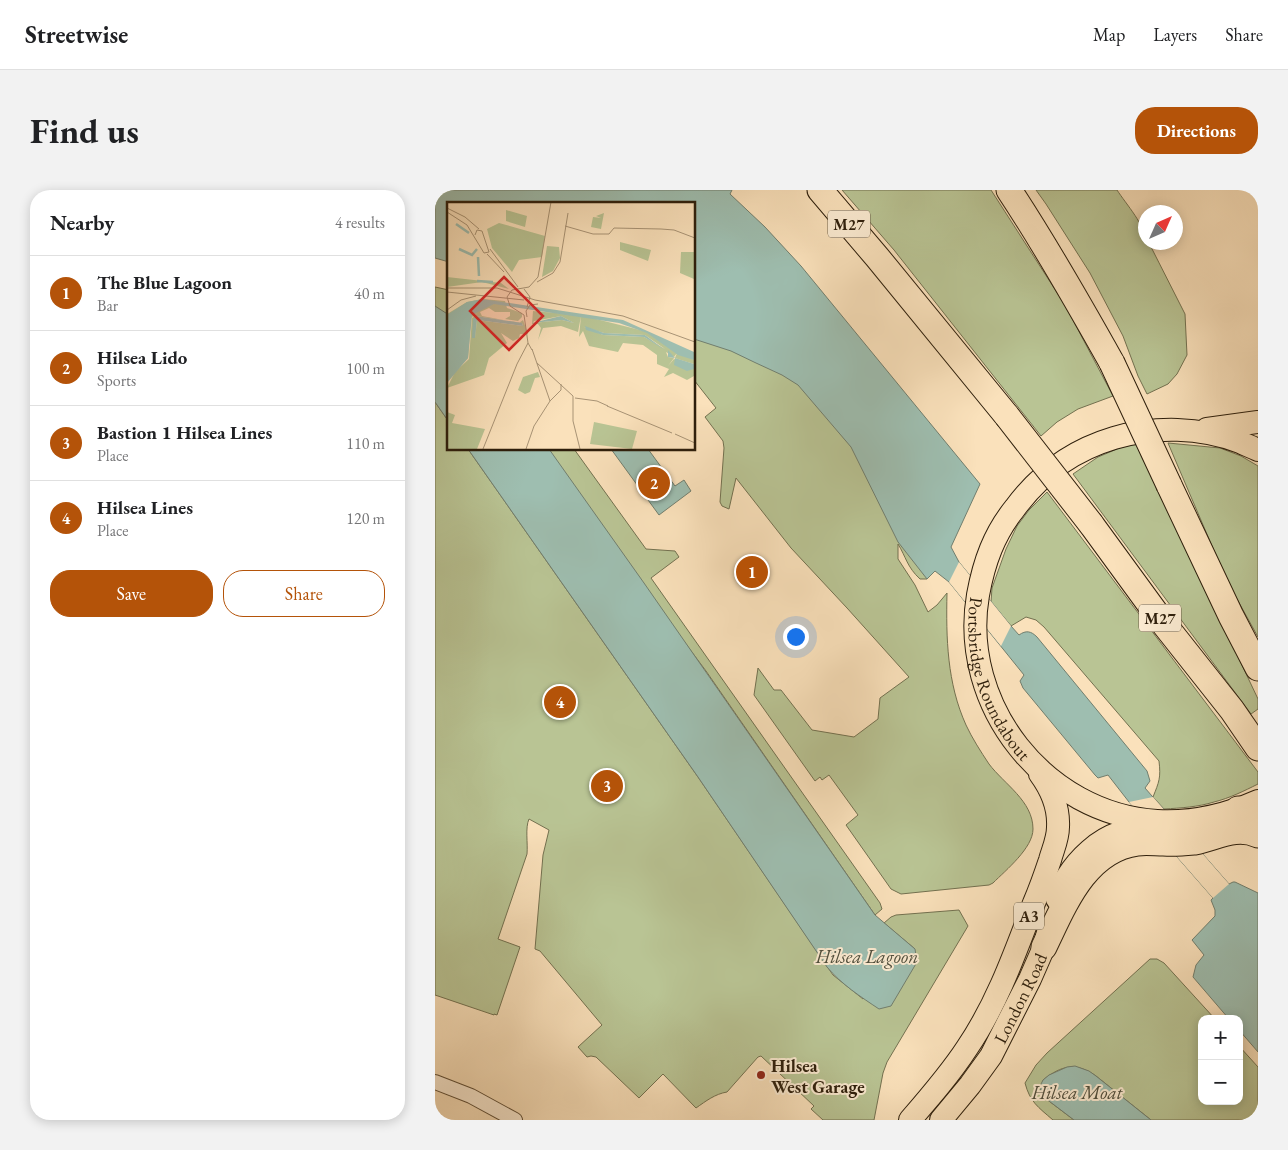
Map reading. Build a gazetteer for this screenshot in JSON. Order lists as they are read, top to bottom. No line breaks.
{"streets":{"highway":["M27"],"main road":["Portsbridge Roundabout","A3","London Road"]},"crossings":[["Portsbridge Roundabout","London Road"]],"water":["Hilsea Lagoon","Hilsea Moat"],"places":["Hilsea West Garage"],"north":"top right","page":{"header":"Streetwise","nav":["Map","Layers","Share"],"buttons":["Directions",["Save","Share"]],"title":"Find us","heading":["Nearby","4 results"],"list":[{"mark":"1","name":"The Blue Lagoon","note":"Bar","value":"40 m"},{"mark":"2","name":"Hilsea Lido","note":"Sports","value":"100 m"},{"mark":"3","name":"Bastion 1 Hilsea Lines","note":"Place","value":"110 m"},{"mark":"4","name":"Hilsea Lines","note":"Place","value":"120 m"}],"pins":["2","1","4","3"],"map_buttons":["+","−"]}}
